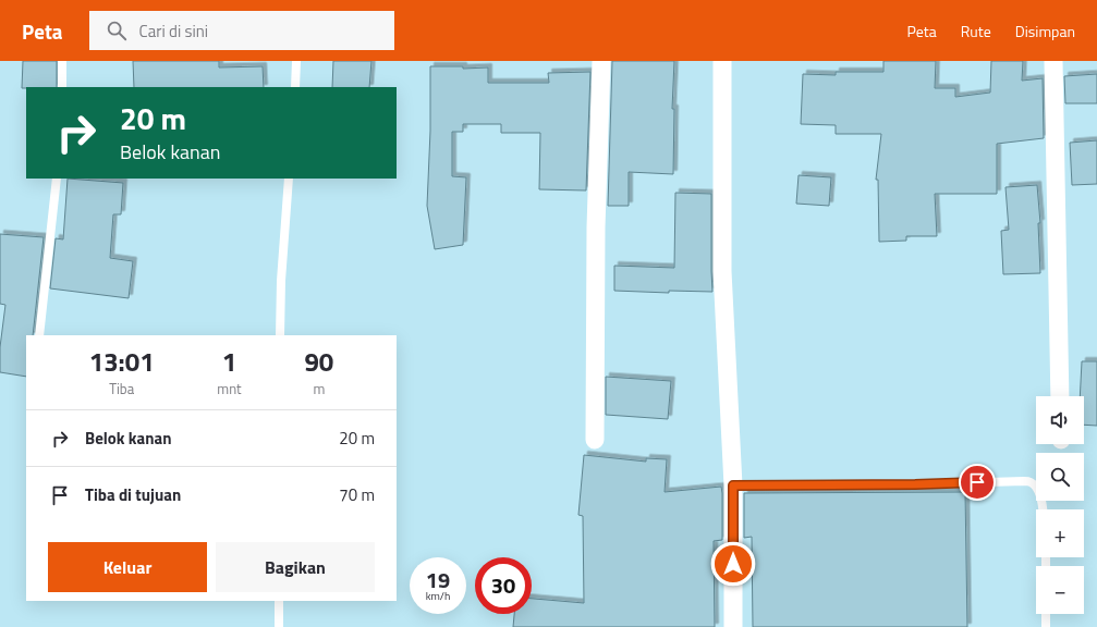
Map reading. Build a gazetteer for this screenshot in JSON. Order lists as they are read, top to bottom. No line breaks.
{"page":{"header":"Peta","search":"Cari di sini","nav":["Peta","Rute","Disimpan"],"turn":["20 m","Belok kanan"],"eta":["13:01","Tiba","1","mnt","90","m"],"map_buttons":["+","−"],"list":[{"name":"Belok kanan","value":"20 m"},{"name":"Tiba di tujuan","value":"70 m"}],"buttons":["Keluar","Bagikan"],"speed":"19 km/h","limit":"30"}}
